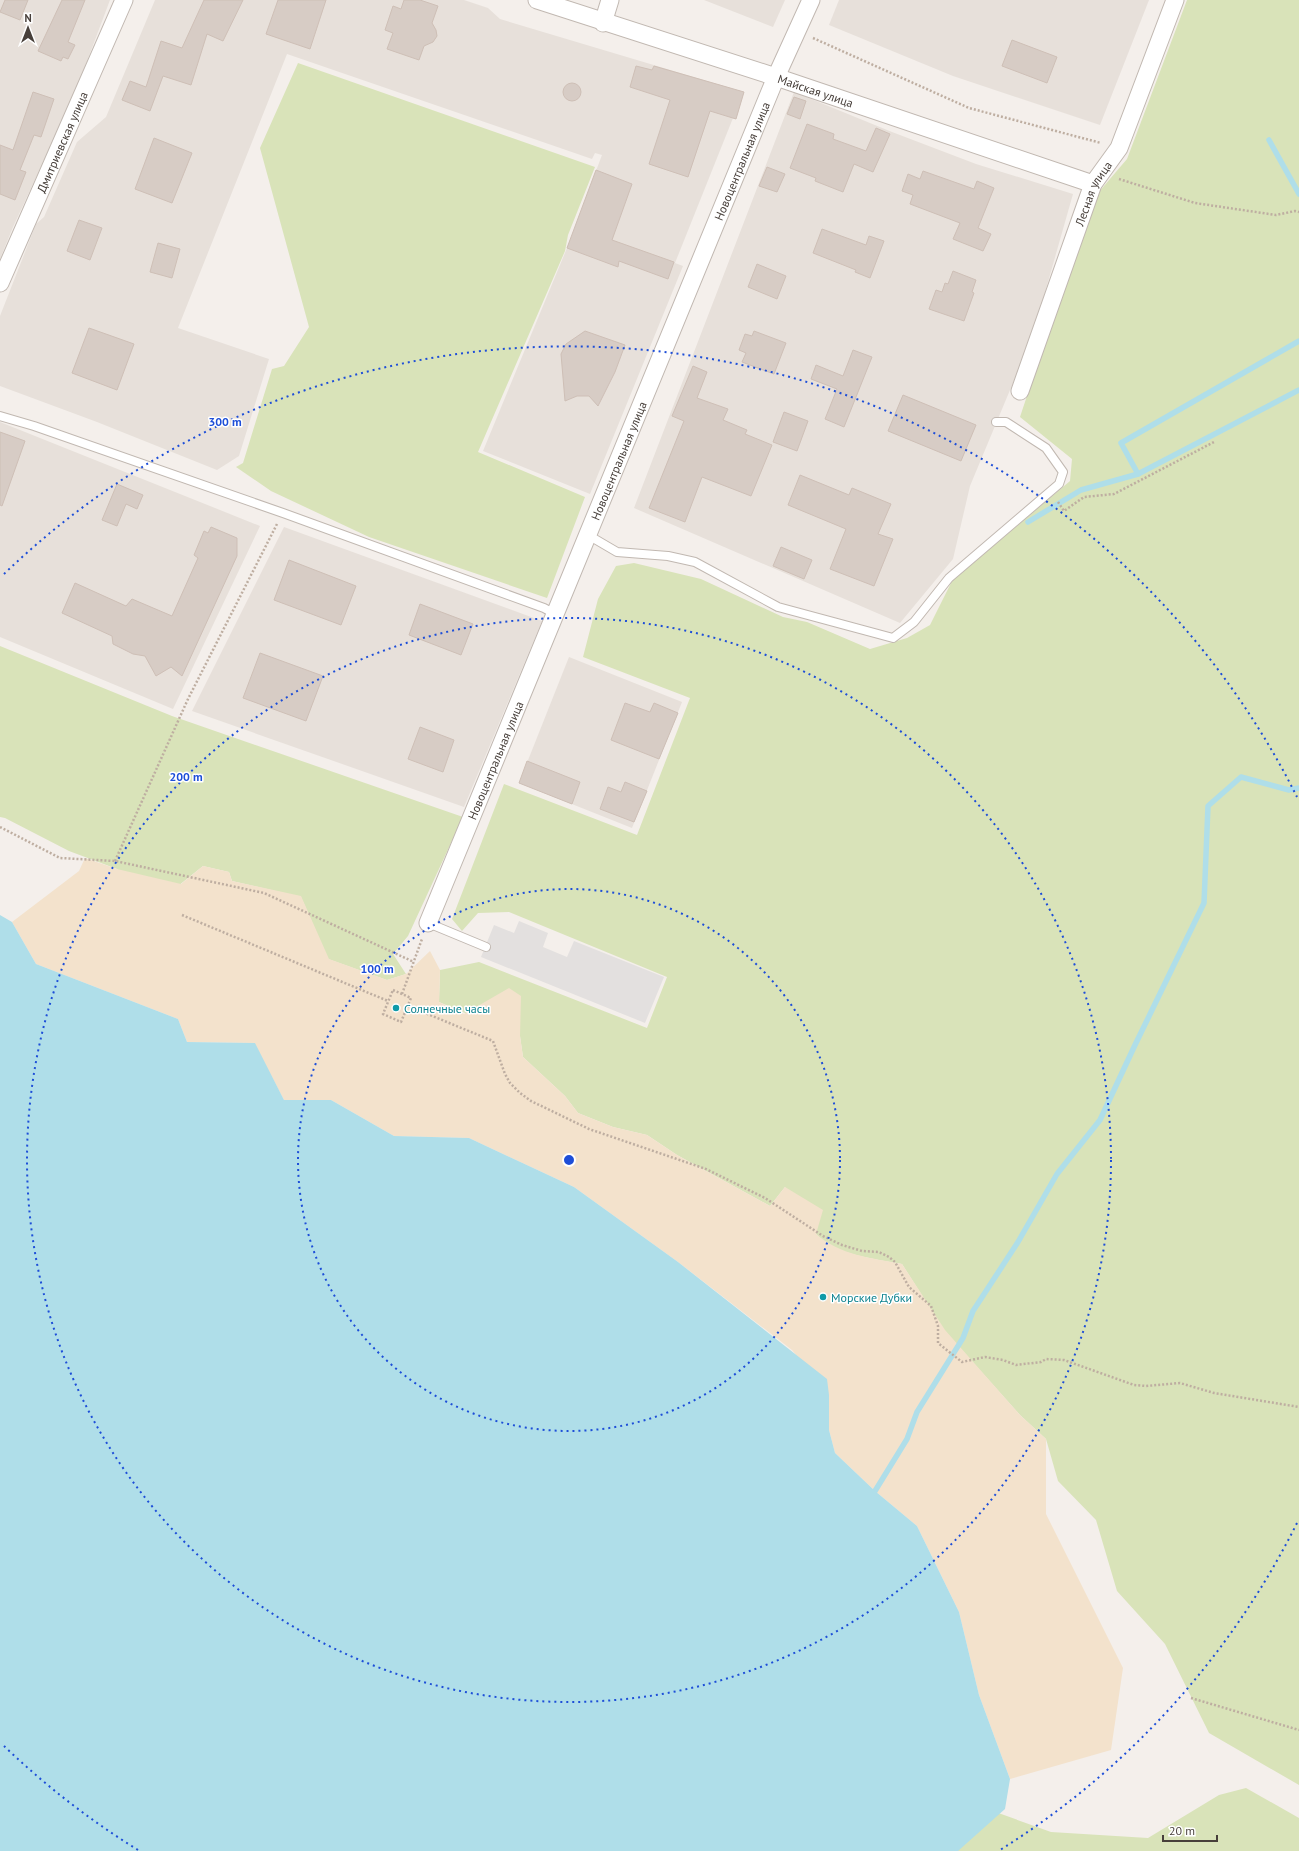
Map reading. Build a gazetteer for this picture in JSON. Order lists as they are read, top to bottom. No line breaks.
{"streets":{"street":["Майская улица","Дмитриевская улица","Новоцентральная улица","Лесная улица"]},"crossings":[["Майская улица","Новоцентральная улица"],["Майская улица","Лесная улица"]],"places":["Солнечные часы","Морские Дубки"],"scale_bar":"20 m","north":"top","rings":["300 m","200 m","100 m"]}
